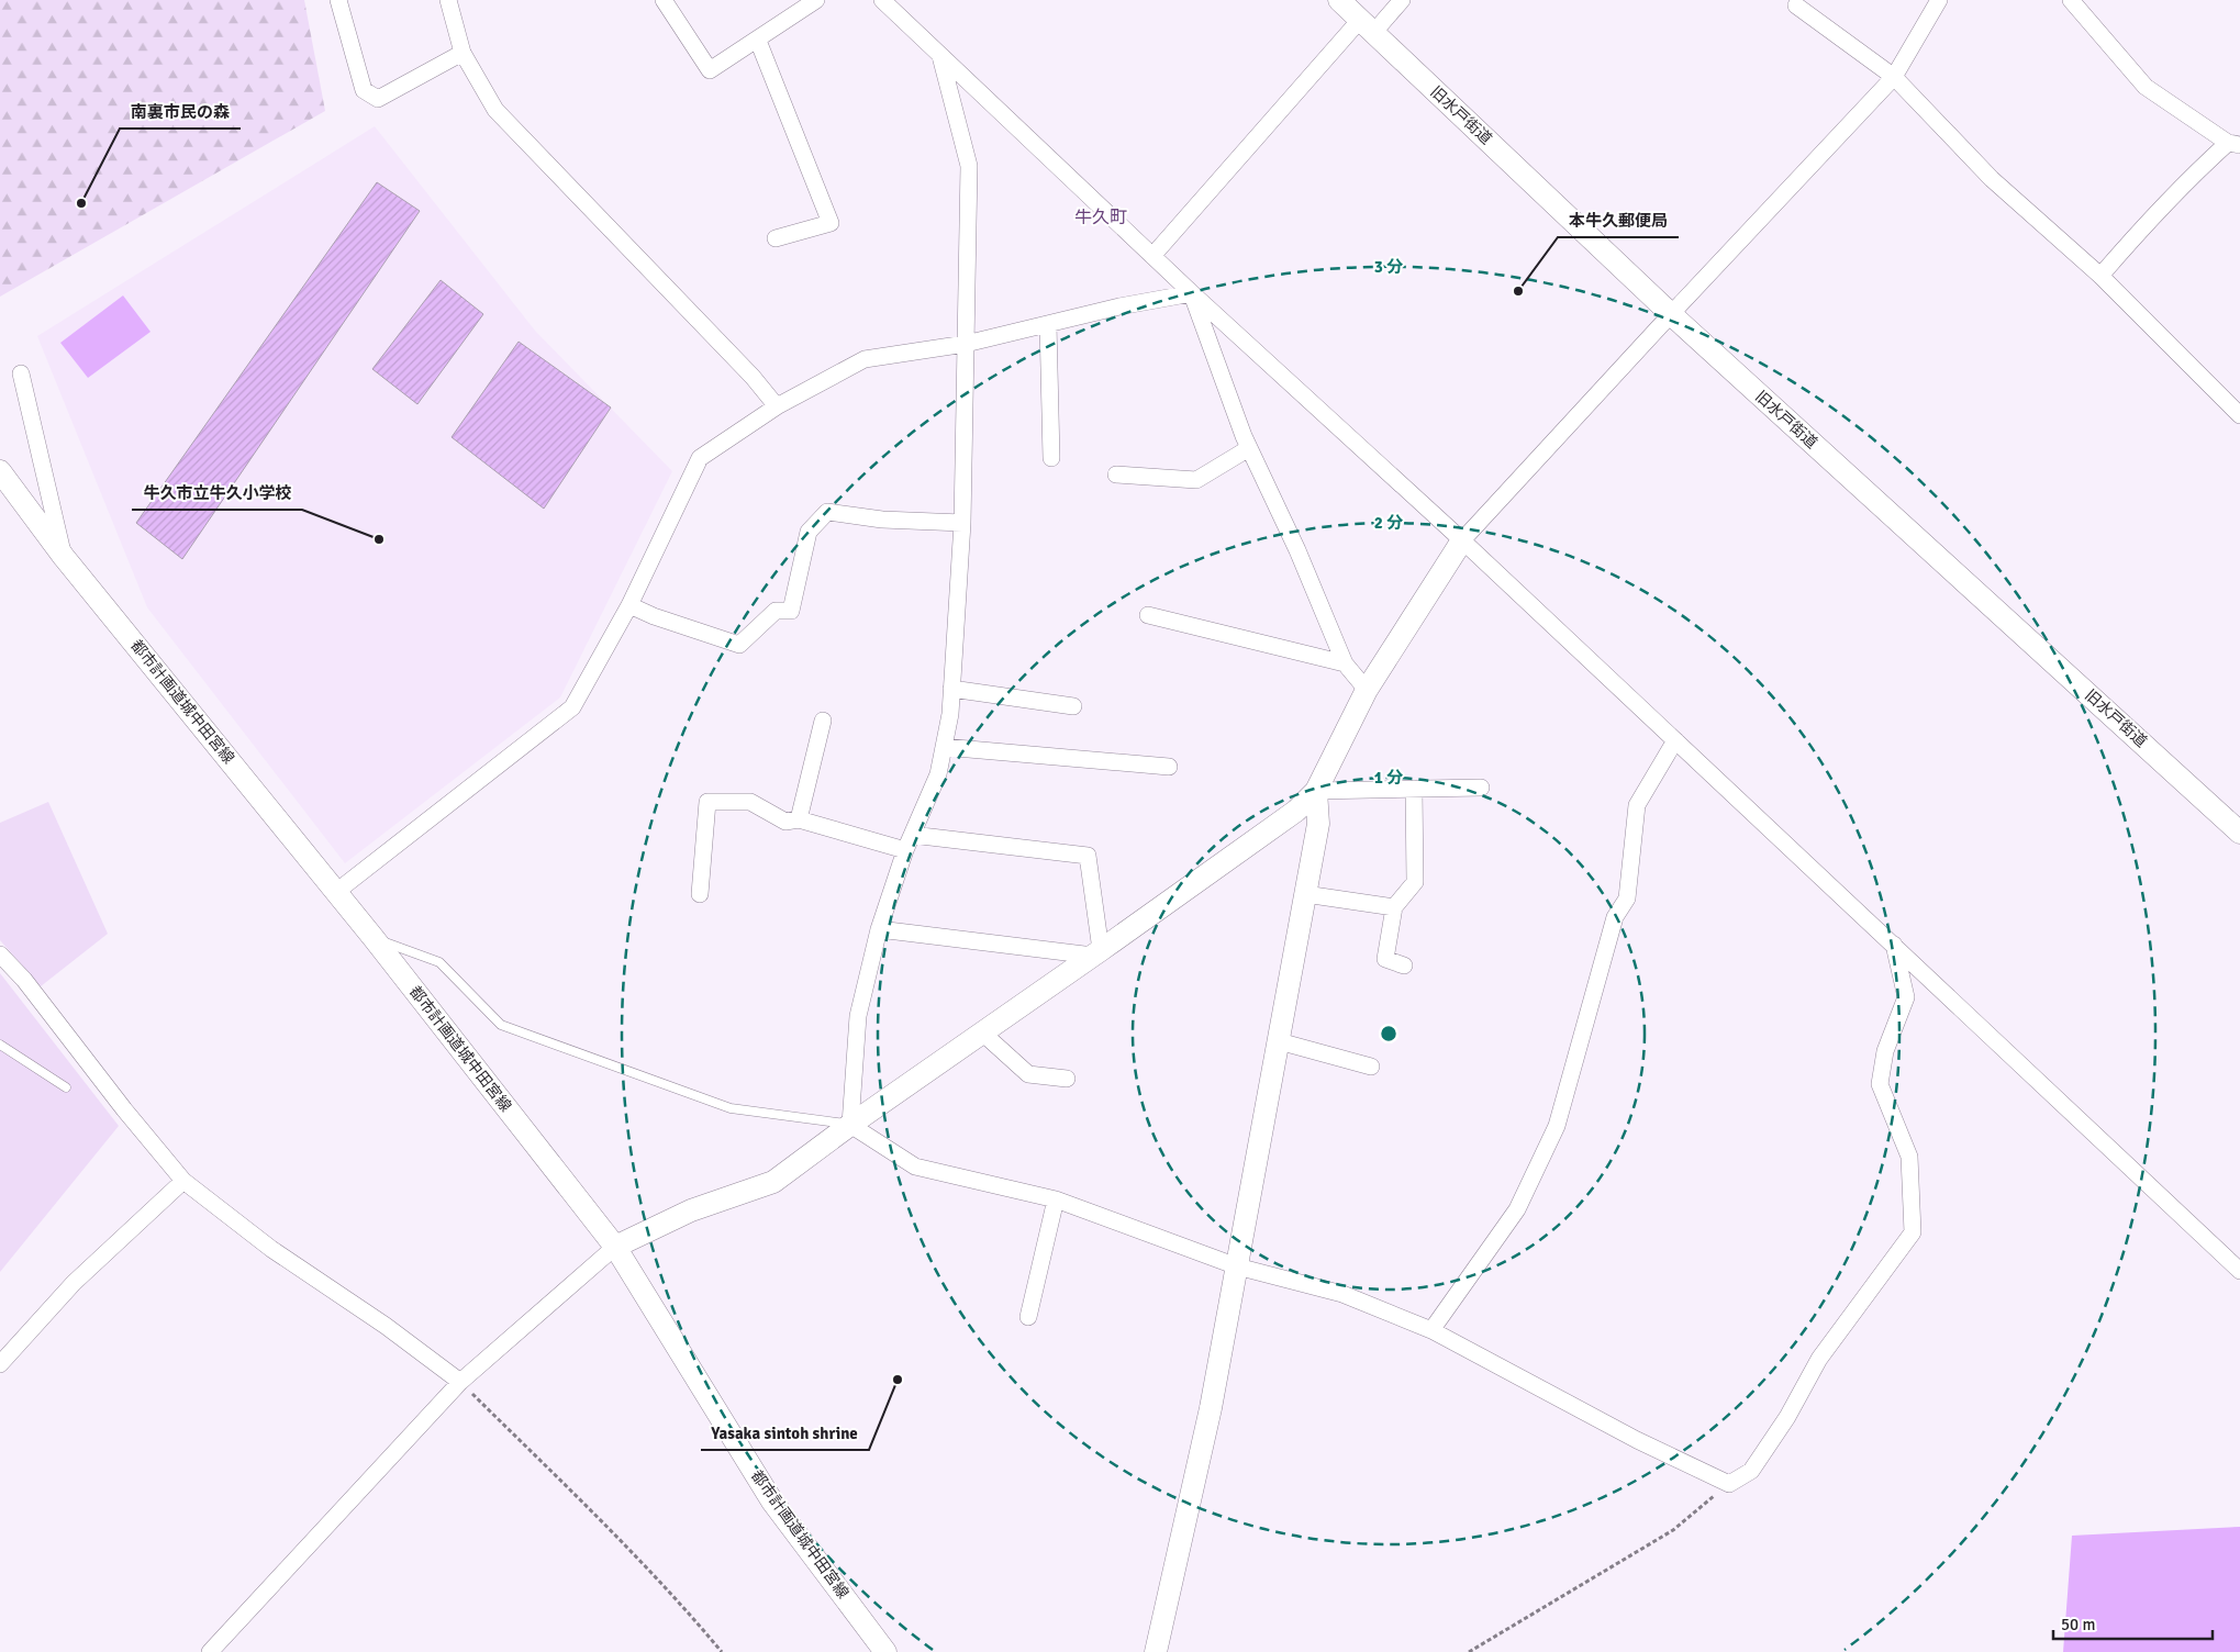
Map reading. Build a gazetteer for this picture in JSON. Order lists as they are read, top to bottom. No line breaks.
{"streets":{"street":["旧水戸街道","都市計画道城中田宮線"]},"districts":["牛久町"],"places":["南裏市民の森","本牛久郵便局","牛久市立牛久小学校","Yasaka sintoh shrine"],"scale_bar":"50 m","rings":["3 分","2 分","1 分"]}
